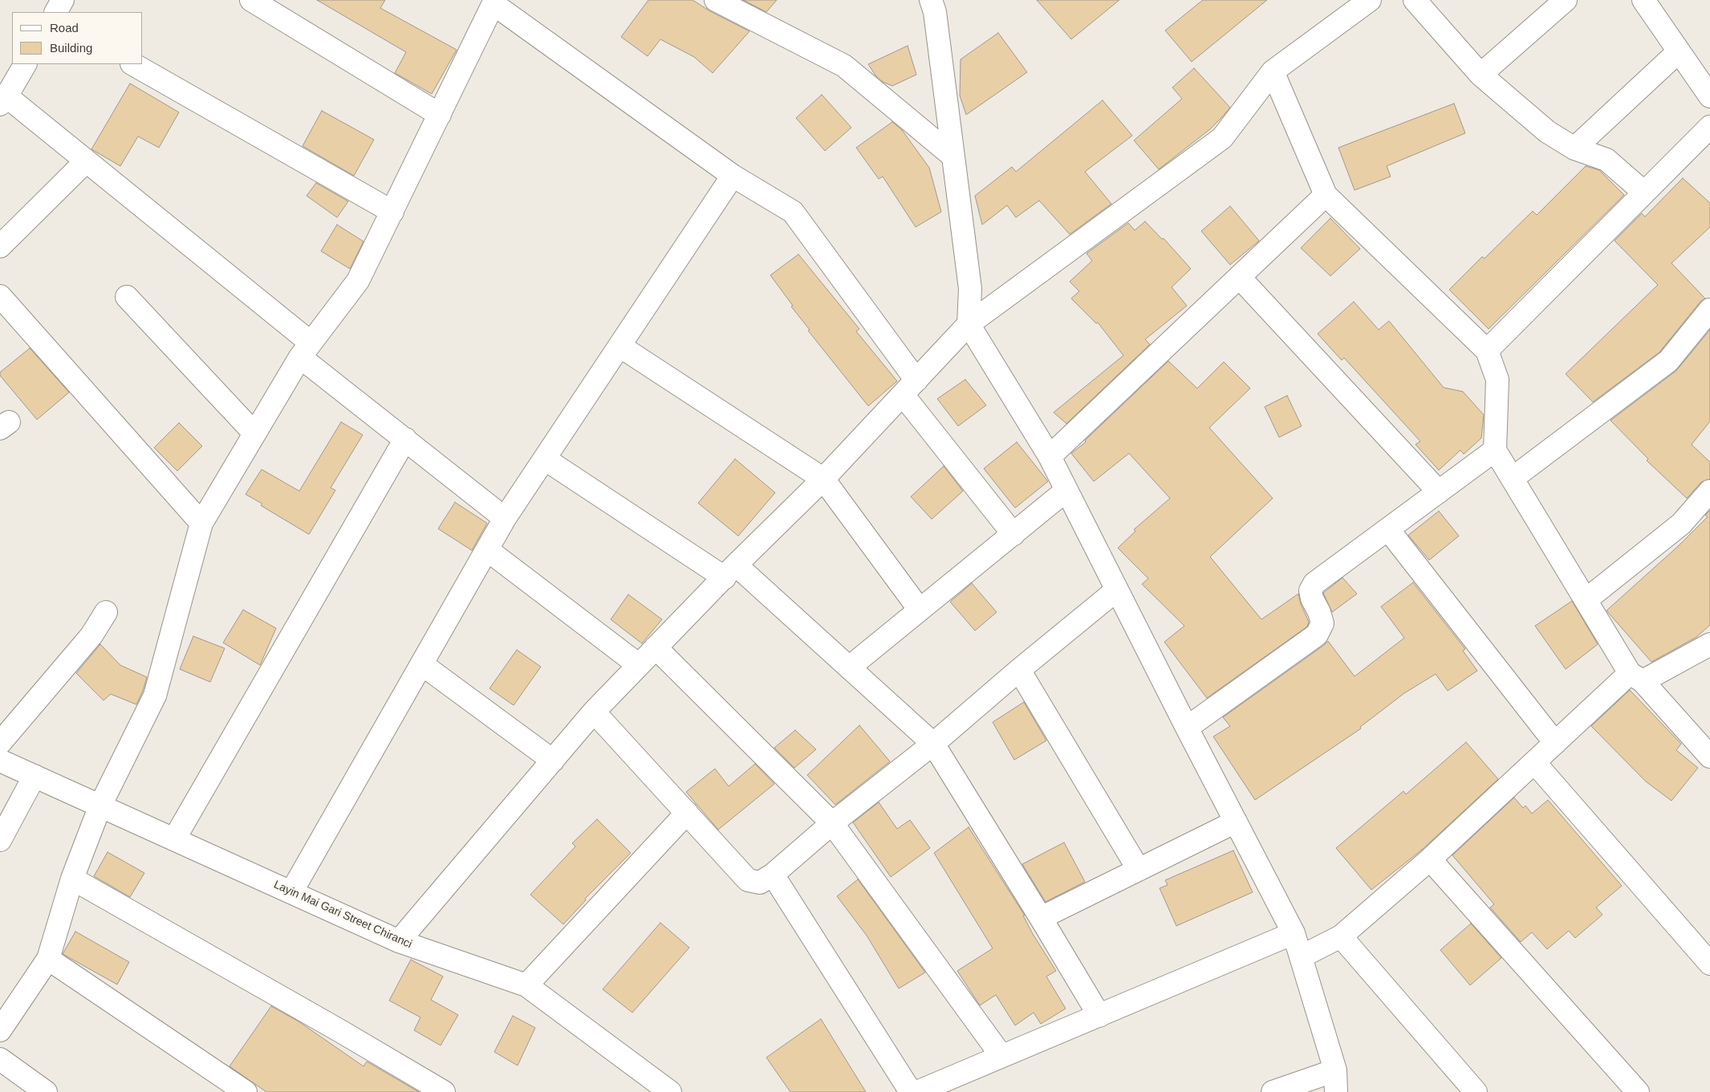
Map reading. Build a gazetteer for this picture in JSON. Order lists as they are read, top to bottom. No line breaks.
{"streets":{"street":["Layin Mai Gari Street Chiranci"]},"legend":["Road","Building"]}
